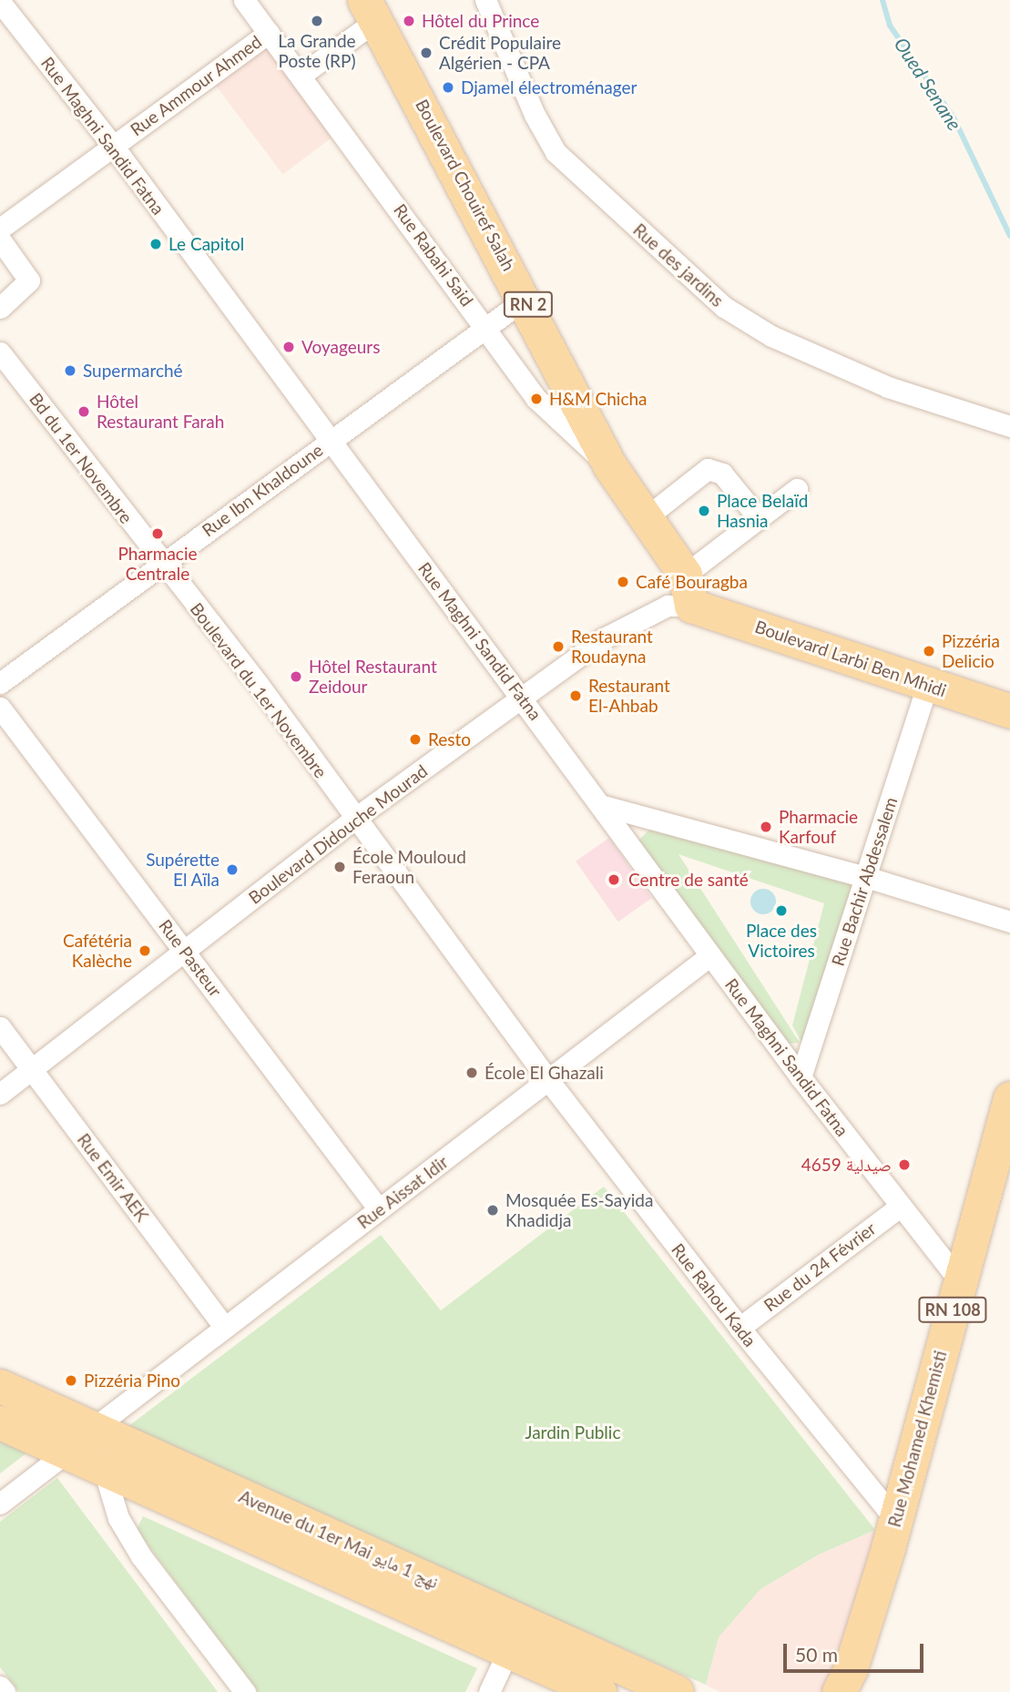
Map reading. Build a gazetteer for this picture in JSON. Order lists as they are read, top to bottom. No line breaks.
{"streets":{"main road":["Boulevard Chouiref Salah","RN 2","Boulevard Larbi Ben Mhidi","RN 108","Rue Mohamed Khemisti","Avenue du 1er Mai نهج 1 مايو"],"street":["Rue Ammour Ahmed","Rue Maghni Sandid Fatna","Rue Rabahi Said","Rue des jardins","Bd du 1er Novembre","Rue Ibn Khaldoune","Boulevard du 1er Novembre","Boulevard Didouche Mourad","Rue Bachir Abdessalem","Rue Pasteur","Rue Emir AEK","Rue Aissat Idir","Rue du 24 Février","Rue Rahou Kada"]},"crossings":[["Rue Ammour Ahmed","Rue Maghni Sandid Fatna"],["Rue Ammour Ahmed","Rue Rabahi Said"],["Rue Maghni Sandid Fatna","Rue Ibn Khaldoune"],["Rue Maghni Sandid Fatna","Boulevard Didouche Mourad"],["Rue Maghni Sandid Fatna","Rue Bachir Abdessalem"],["Rue Maghni Sandid Fatna","Rue Aissat Idir"],["Rue Maghni Sandid Fatna","Rue du 24 Février"],["Rue Maghni Sandid Fatna","Rue Mohamed Khemisti"],["Boulevard Chouiref Salah","Rue Rabahi Said"],["Boulevard Chouiref Salah","Rue Ibn Khaldoune"],["Boulevard Chouiref Salah","Boulevard Larbi Ben Mhidi"],["Boulevard Chouiref Salah","Boulevard Didouche Mourad"],["Rue Rabahi Said","Rue Ibn Khaldoune"],["Bd du 1er Novembre","Rue Ibn Khaldoune"],["Bd du 1er Novembre","Boulevard du 1er Novembre"],["Rue Ibn Khaldoune","Boulevard du 1er Novembre"],["Boulevard Larbi Ben Mhidi","Boulevard Didouche Mourad"],["Boulevard Larbi Ben Mhidi","Rue Bachir Abdessalem"],["Boulevard du 1er Novembre","Boulevard Didouche Mourad"],["Boulevard du 1er Novembre","Rue Rahou Kada"],["Boulevard Didouche Mourad","Rue Pasteur"],["Boulevard Didouche Mourad","Rue Emir AEK"],["Boulevard Didouche Mourad","Rue Rahou Kada"],["Rue Pasteur","Rue Aissat Idir"],["Rue Emir AEK","Rue Aissat Idir"],["Rue Aissat Idir","Rue Rahou Kada"],["Rue Aissat Idir","Avenue du 1er Mai نهج 1 مايو"],["Rue du 24 Février","Rue Rahou Kada"],["Rue Rahou Kada","Rue Mohamed Khemisti"]],"water":["Oued Senane"],"parks":["Jardin Public"],"places":["La Grande Poste (RP)","Hôtel du Prince","Crédit Populaire Algérien - CPA","Djamel électroménager","Le Capitol","Voyageurs","Supermarché","H&M Chicha","Hôtel Restaurant Farah","Place Belaïd Hasnia","Pharmacie Centrale","Café Bouragba","Restaurant Roudayna","Pizzéria Delicio","Hôtel Restaurant Zeidour","Restaurant El-Ahbab","Resto","Pharmacie Karfouf","École Mouloud Feraoun","Supérette El Aïla","Centre de santé","Place des Victoires","Cafétéria Kalèche","École El Ghazali","صيدلية 4659","Mosquée Es-Sayida Khadidja","Pizzéria Pino"],"scale_bar":"50 m"}
